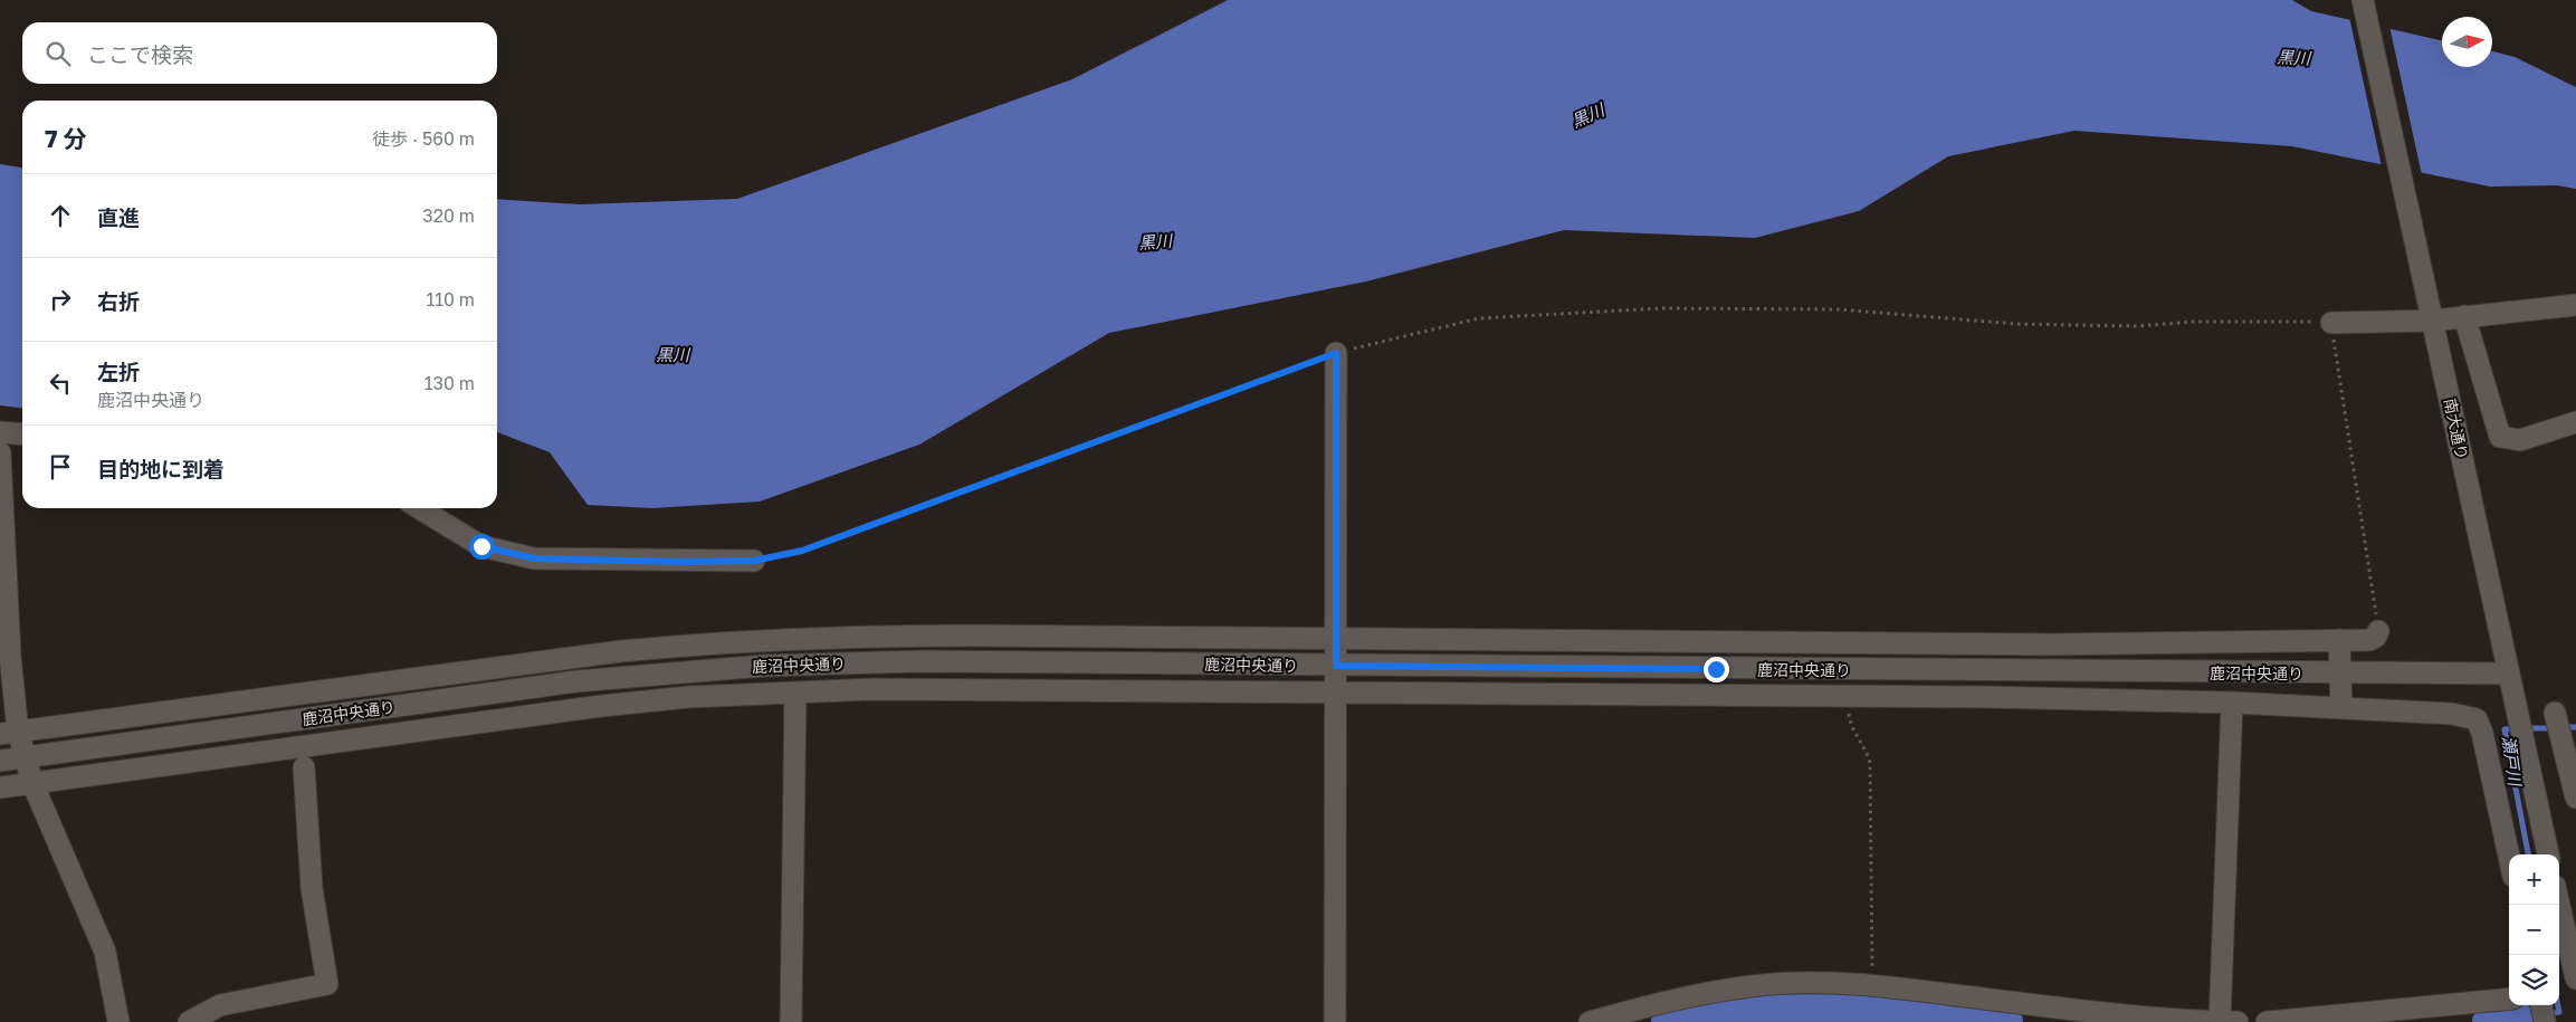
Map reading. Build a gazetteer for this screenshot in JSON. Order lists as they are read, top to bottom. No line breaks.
{"streets":{"street":["南大通り","鹿沼中央通り"]},"crossings":[["南大通り","鹿沼中央通り"]],"water":["黒川","瀬戸川"],"north":"right","page":{"search":"ここで検索","heading":["7 分","徒歩 · 560 m"],"list":[["直進","320 m"],["右折","110 m"],["左折","鹿沼中央通り","130 m"],"目的地に到着"],"map_buttons":["+","−"]}}
